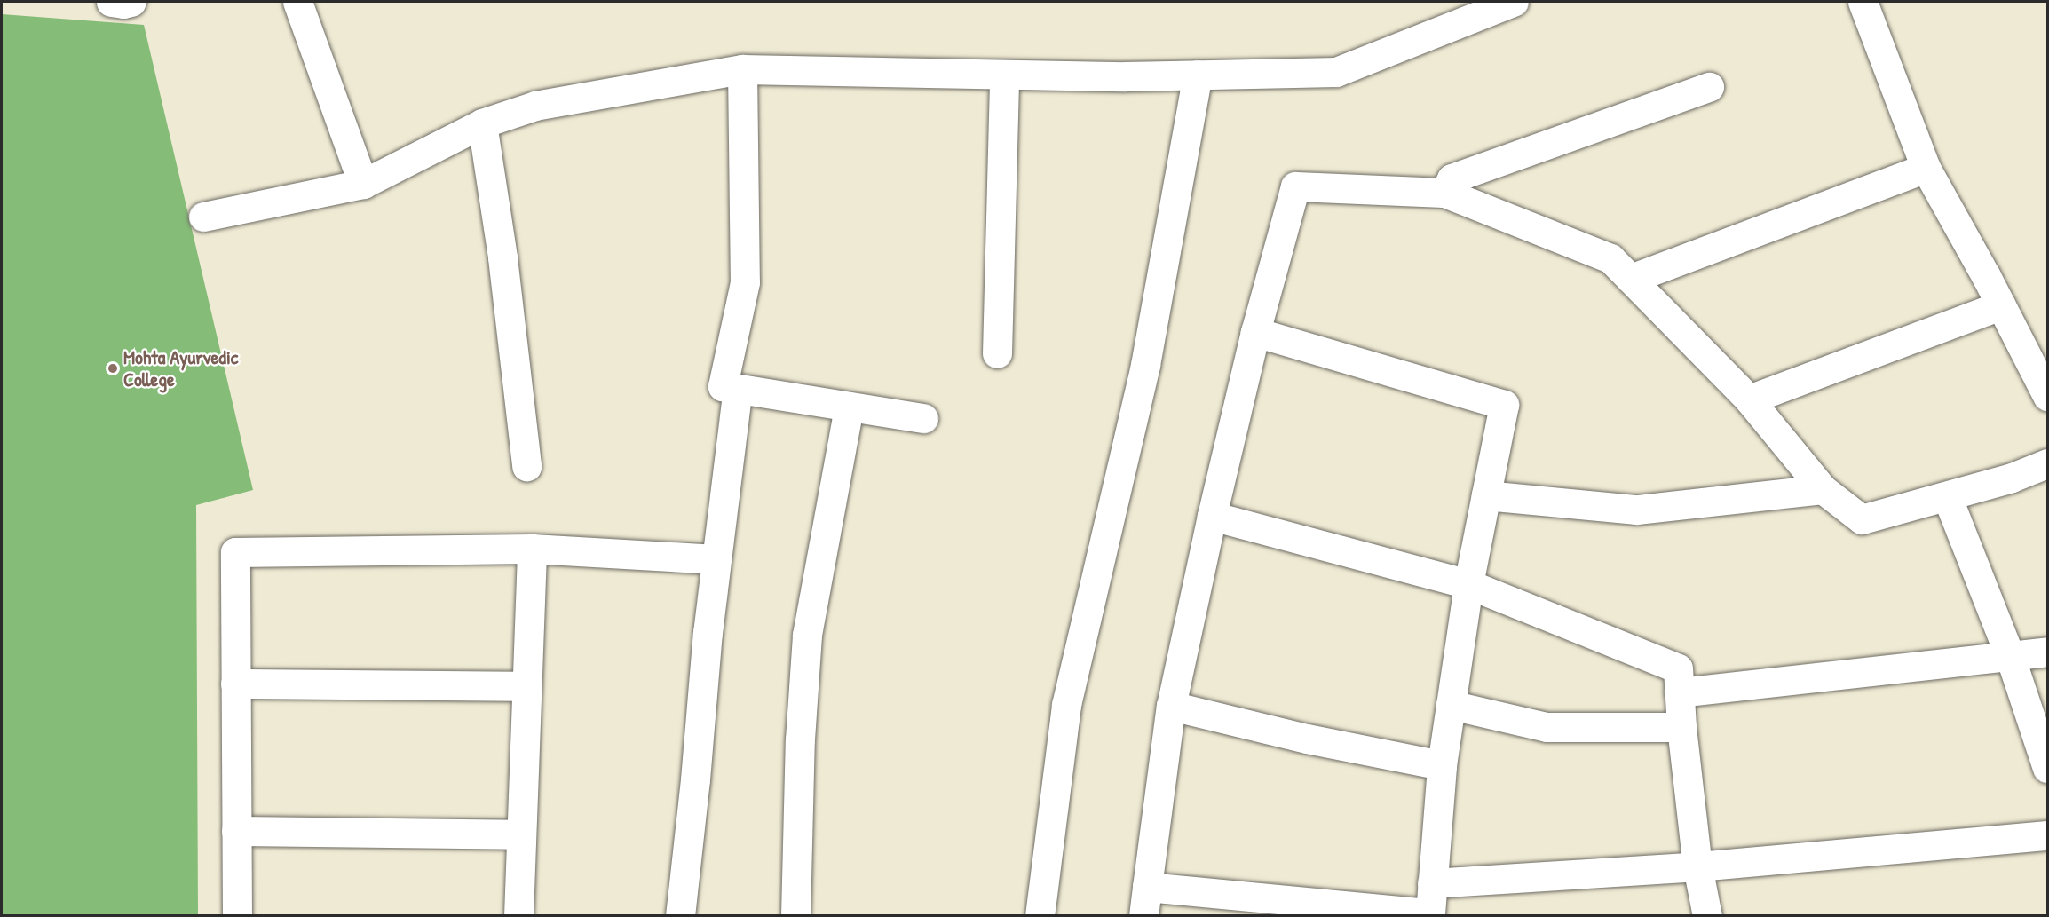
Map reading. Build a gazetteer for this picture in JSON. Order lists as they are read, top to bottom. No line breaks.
{"places":["Mohta Ayurvedic College"]}
